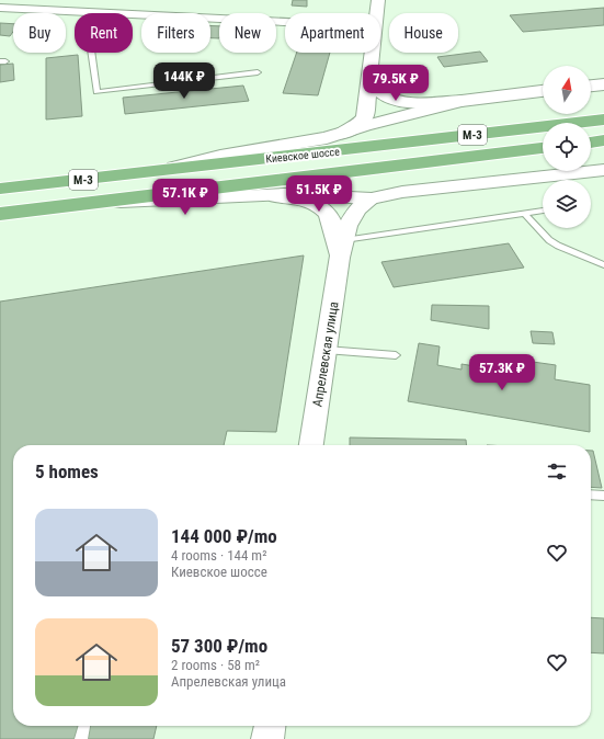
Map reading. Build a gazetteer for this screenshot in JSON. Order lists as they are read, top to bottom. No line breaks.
{"streets":{"highway":["М-3","Киевское шоссе"],"street":["Апрелевская улица"]},"north":"top","page":{"chip":["Buy","Rent","Filters","New","Apartment","House"],"price":["144K ₽","79.5K ₽","51.5K ₽","57.1K ₽","57.3K ₽"],"heading":"5 homes","list":[{"name":"144 000 ₽/mo","note":"4 rooms · 144 m² · Киевское шоссе"},{"name":"57 300 ₽/mo","note":"2 rooms · 58 m² · Апрелевская улица"}]}}
